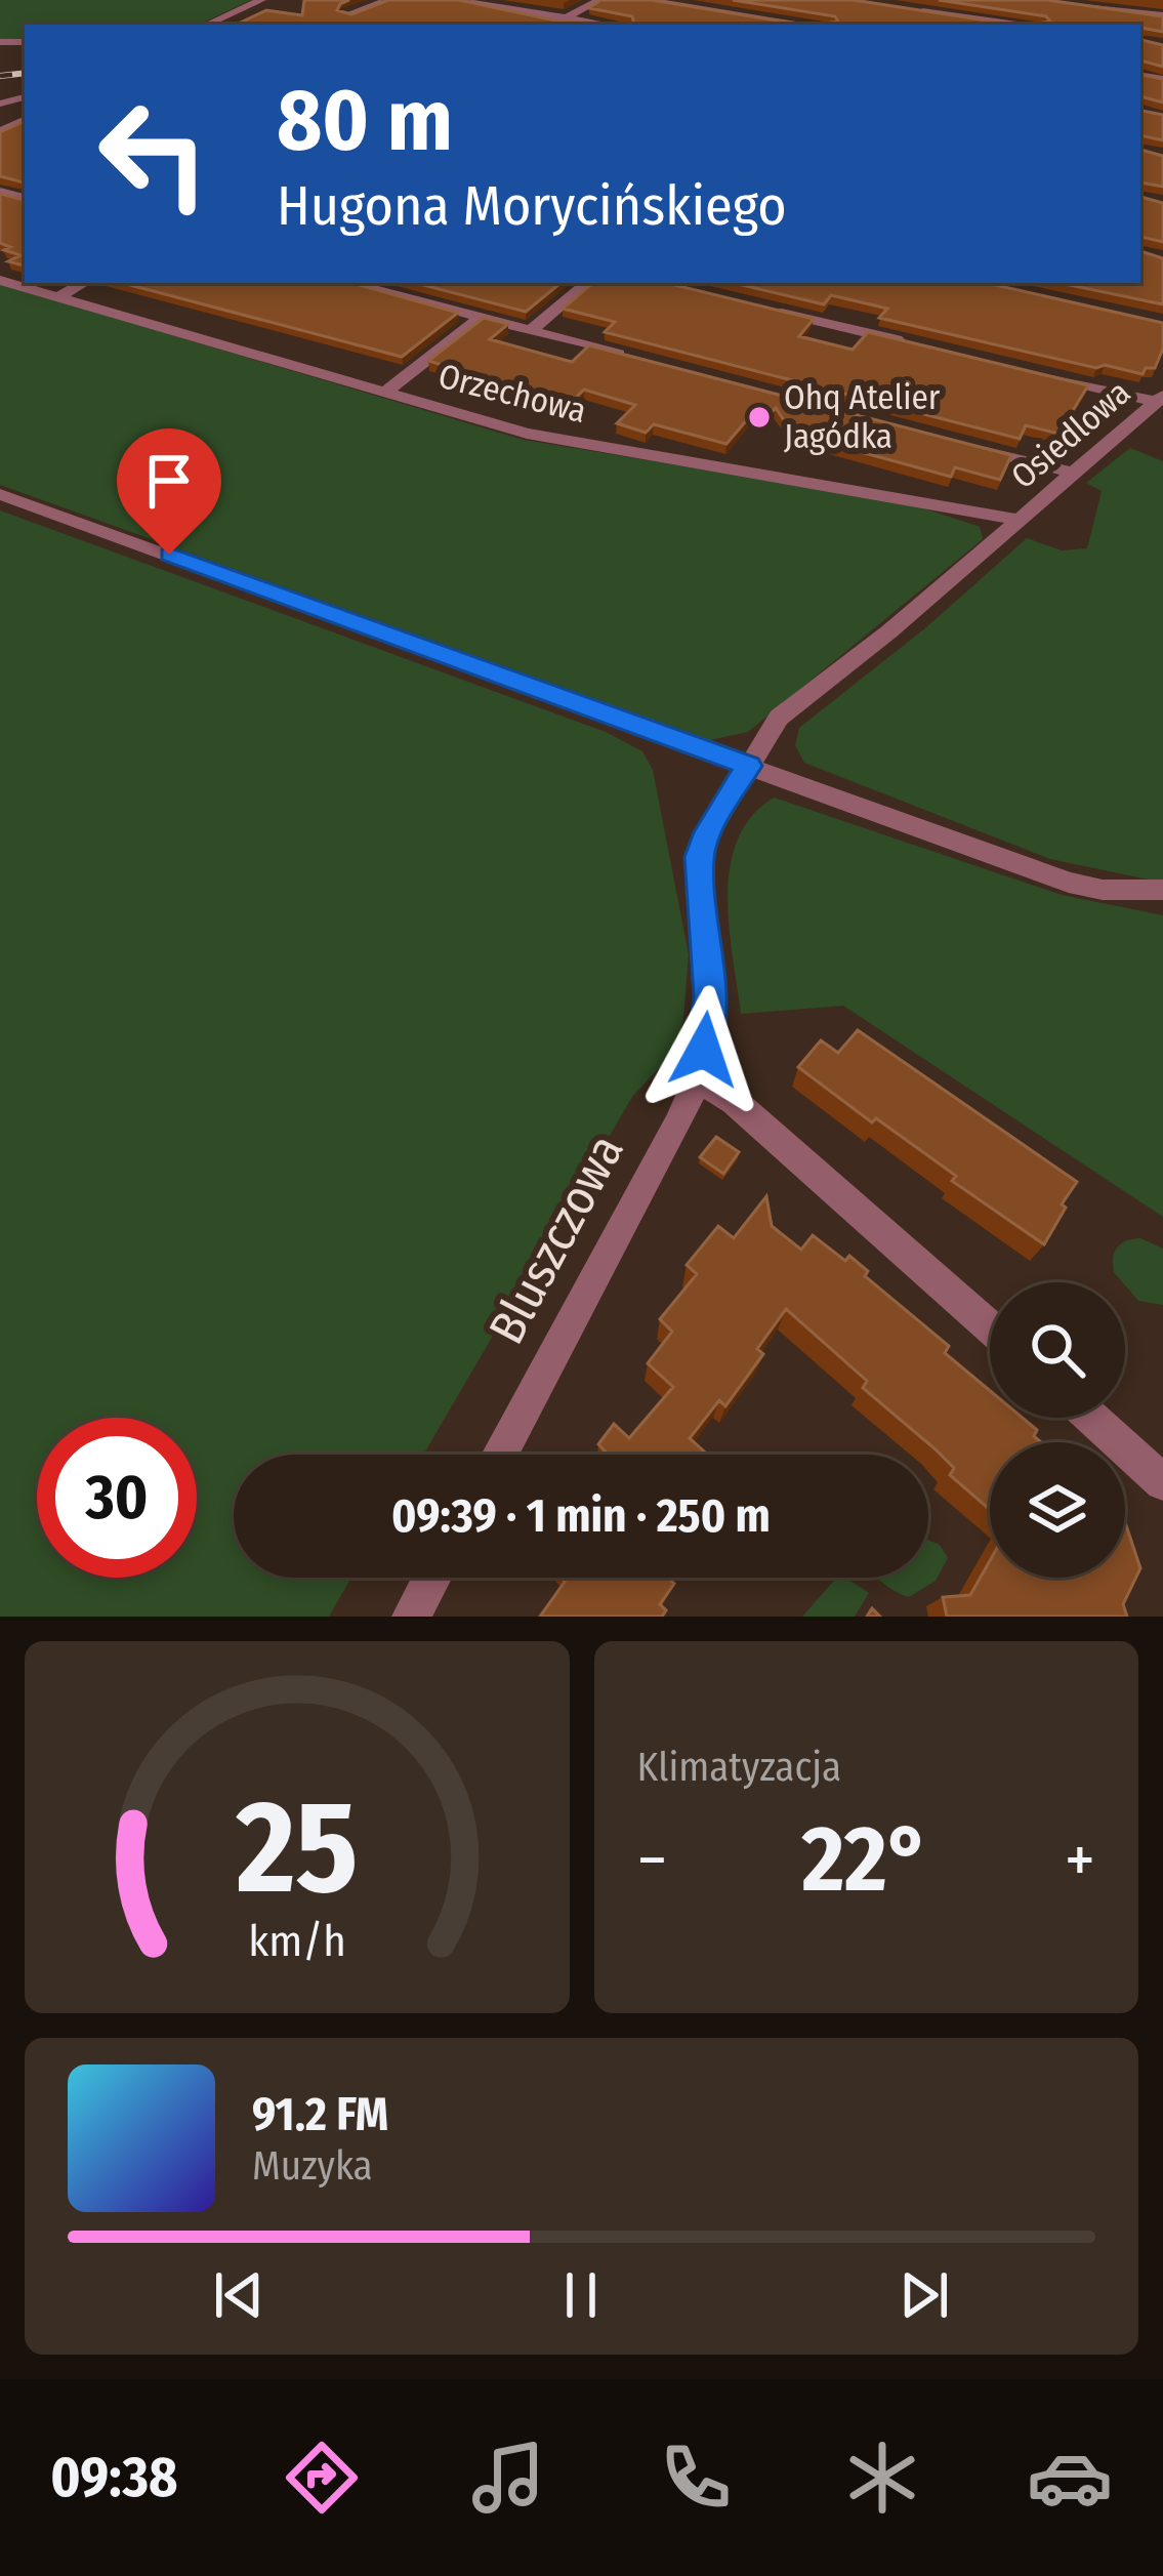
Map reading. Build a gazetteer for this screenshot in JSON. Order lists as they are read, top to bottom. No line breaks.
{"streets":{"street":["Orzechowa","Osiedlowa","Bluszczowa"]},"crossings":[["Orzechowa","Osiedlowa"],["Osiedlowa","Bluszczowa"]],"places":["Ohq Atelier Jagódka"],"page":{"turn":["80 m","Hugona Morycińskiego"],"limit":"30","trip":"09:39 · 1 min · 250 m","tile":"Klimatyzacja","heat":["−","22°","+"],"song":["91.2 FM","Muzyka"],"tabs":"09:38","gauge":["25","km/h"]}}
